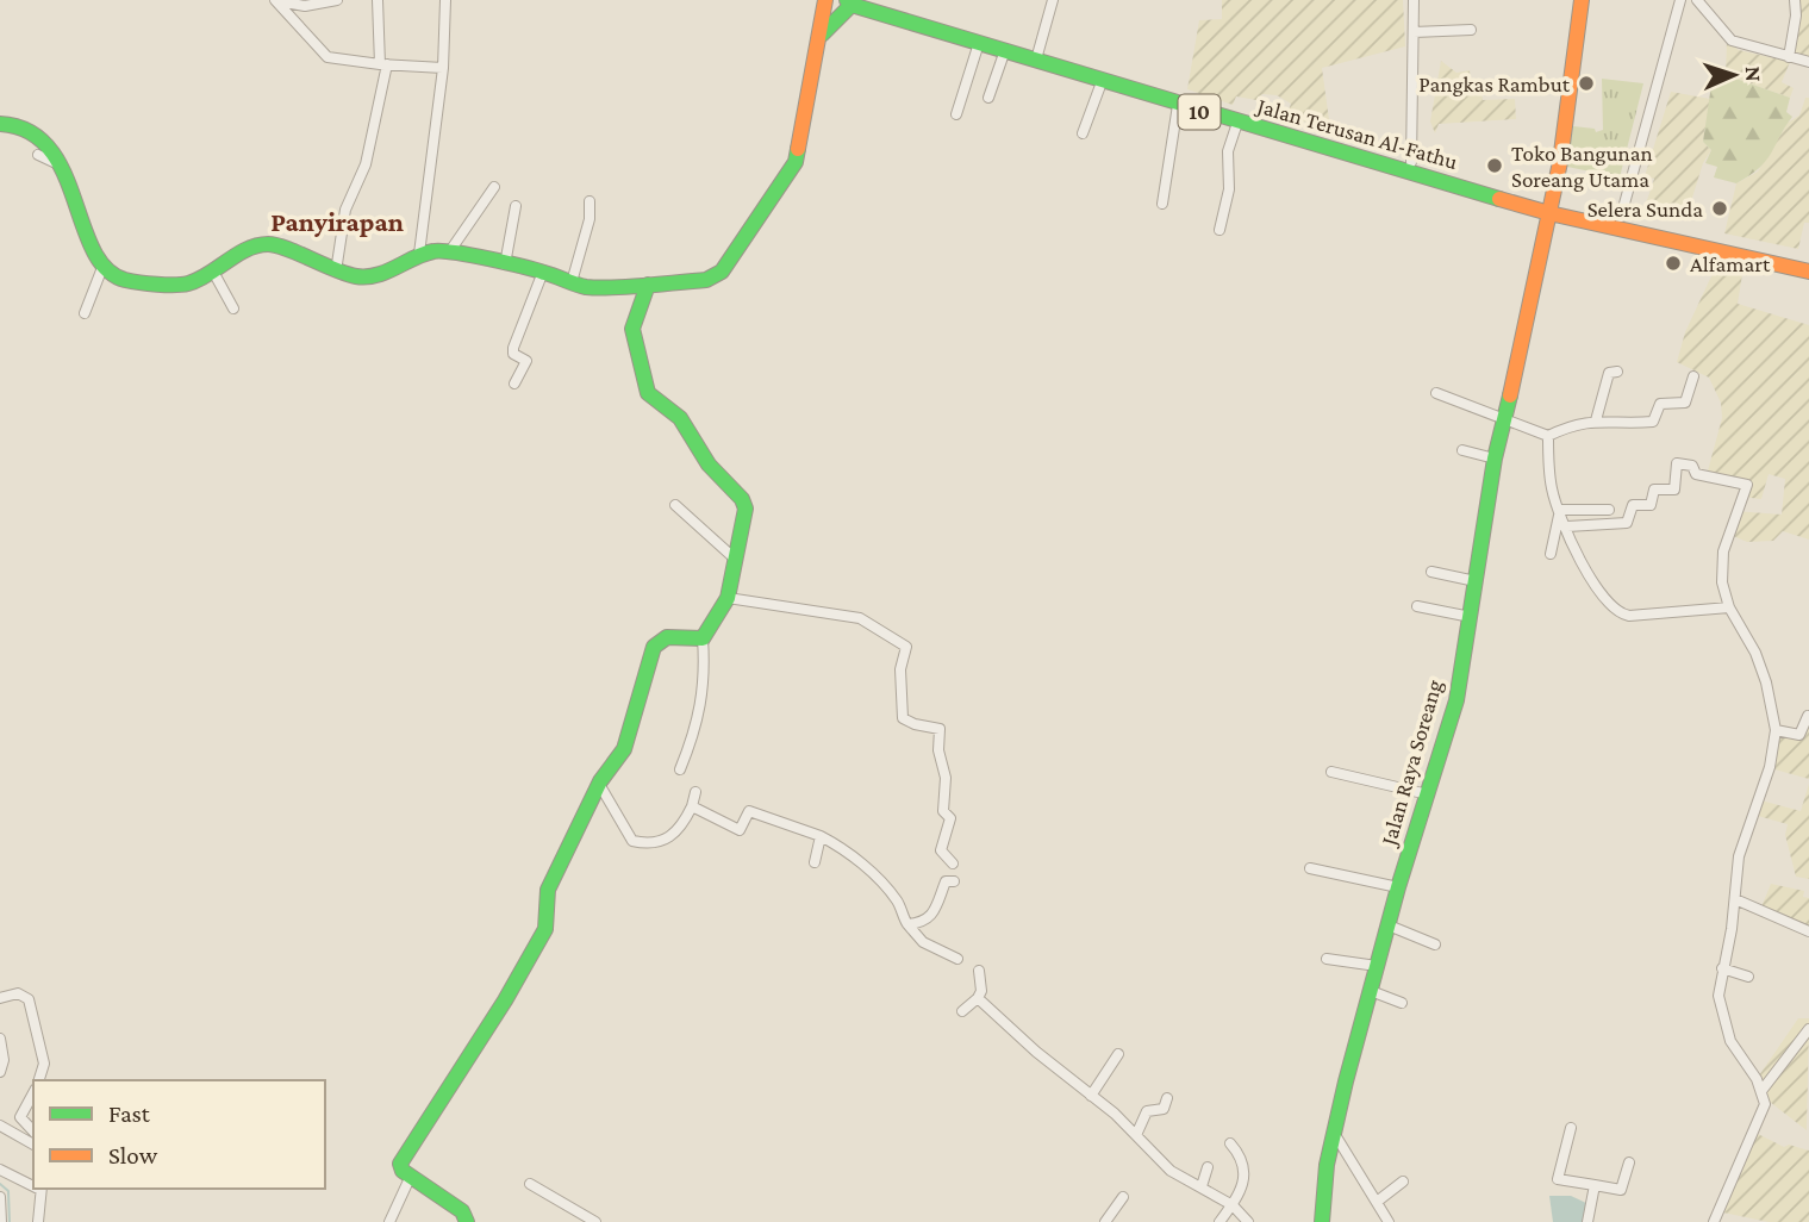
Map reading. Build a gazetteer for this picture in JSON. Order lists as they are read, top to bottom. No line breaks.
{"streets":{"main road":["10","Jalan Terusan Al-Fathu","Jalan Raya Soreang"]},"crossings":[["Jalan Terusan Al-Fathu","Jalan Raya Soreang"]],"districts":["Panyirapan"],"places":["Pangkas Rambut","Toko Bangunan Soreang Utama","Selera Sunda","Alfamart"],"legend":["Fast","Slow"],"north":"right"}
